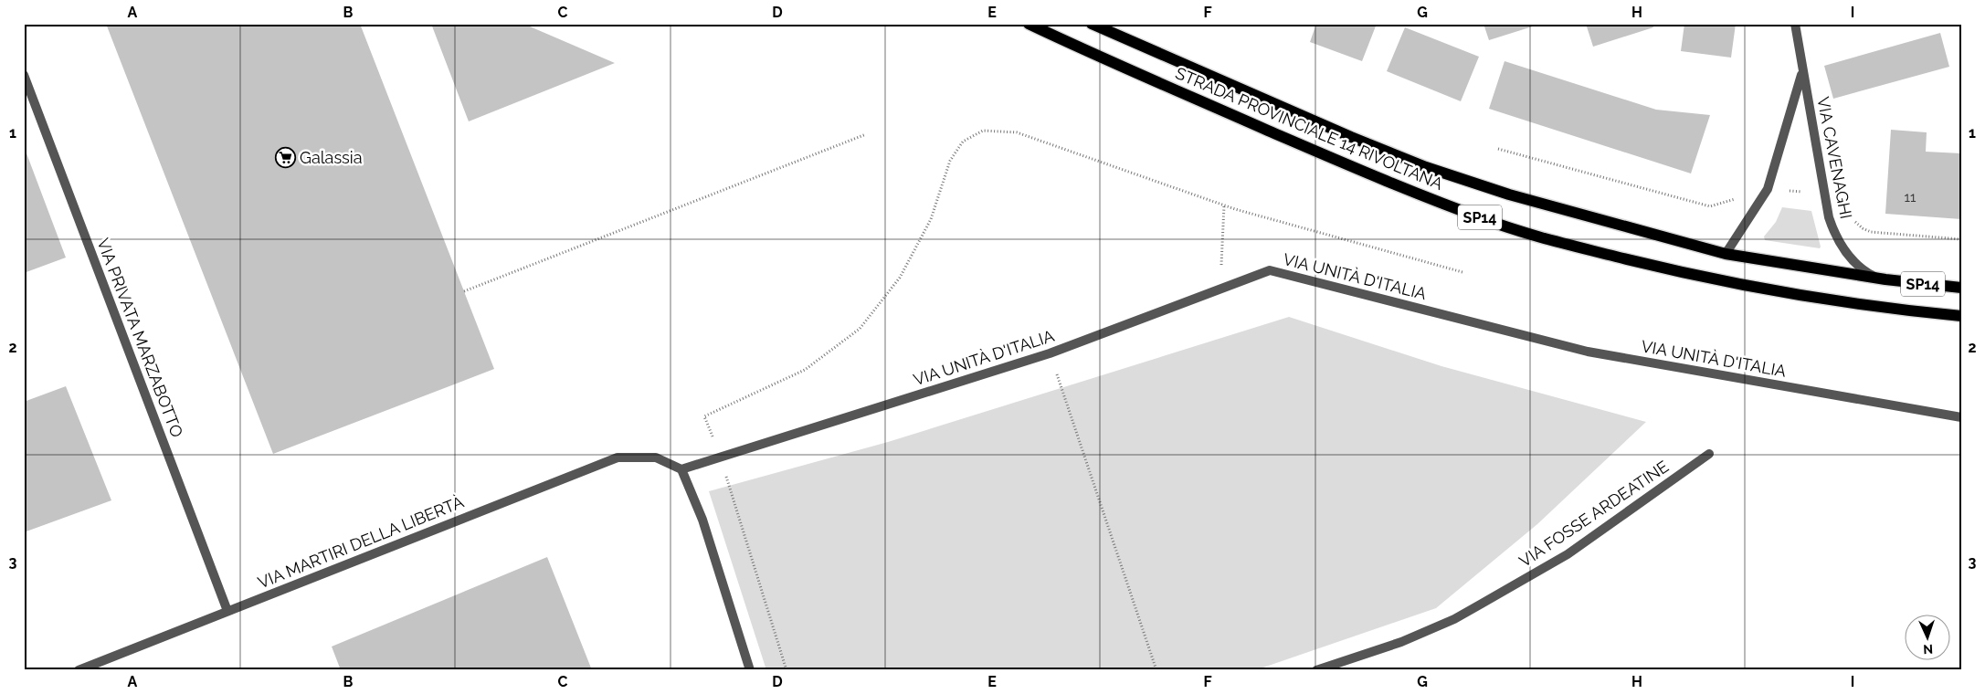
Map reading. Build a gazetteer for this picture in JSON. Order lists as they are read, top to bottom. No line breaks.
{"streets":{"main road":["STRADA PROVINCIALE 14 RIVOLTANA","SP14"],"street":["VIA CAVENAGHI","VIA UNITÀ D'ITALIA","VIA PRIVATA MARZABOTTO","VIA FOSSE ARDEATINE","VIA MARTIRI DELLA LIBERTÀ"]},"crossings":[["STRADA PROVINCIALE 14 RIVOLTANA","VIA CAVENAGHI"],["VIA UNITÀ D'ITALIA","VIA MARTIRI DELLA LIBERTÀ"],["VIA PRIVATA MARZABOTTO","VIA MARTIRI DELLA LIBERTÀ"]],"places":{"supermarket":["Galassia"]},"house_numbers":["11"],"north":"bottom","grid":{"columns":["A","B","C","D","E","F","G","H","I"],"rows":["1","2","3"]}}
